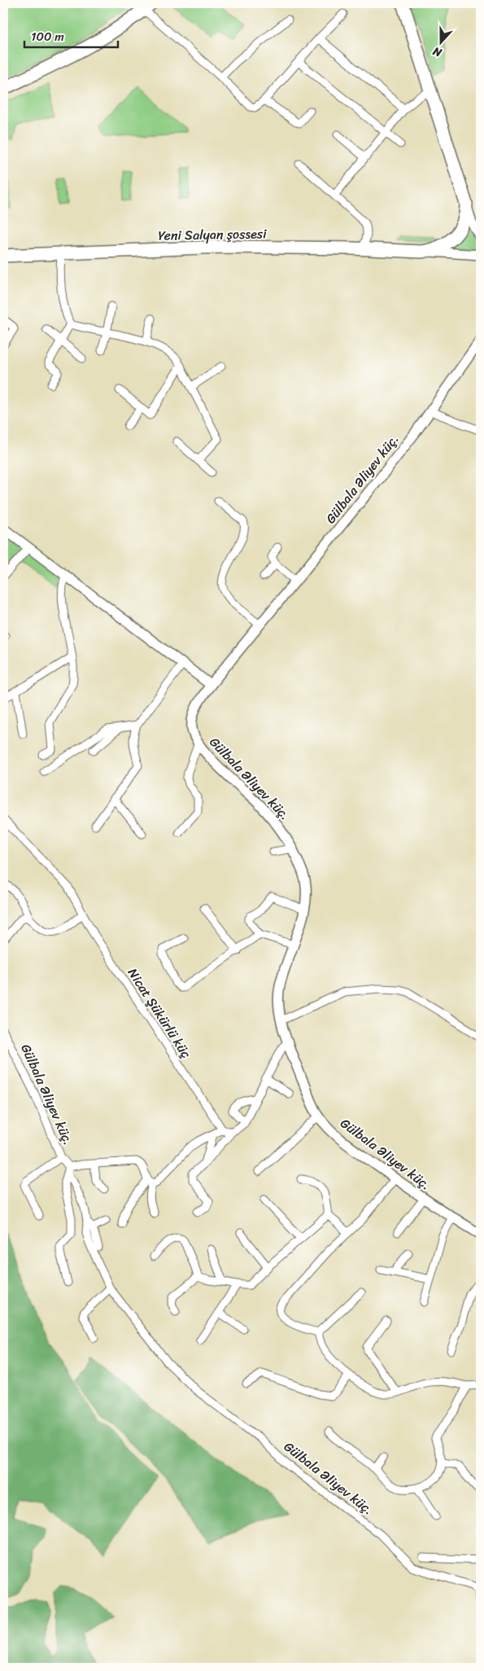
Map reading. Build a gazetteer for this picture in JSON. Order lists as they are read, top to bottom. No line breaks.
{"streets":{"highway":["Yeni Salyan şossesi"],"street":["Gülbala Əliyev küç.","Nicat Şükürlü küç"]},"scale_bar":"100 m","north":"bottom"}
